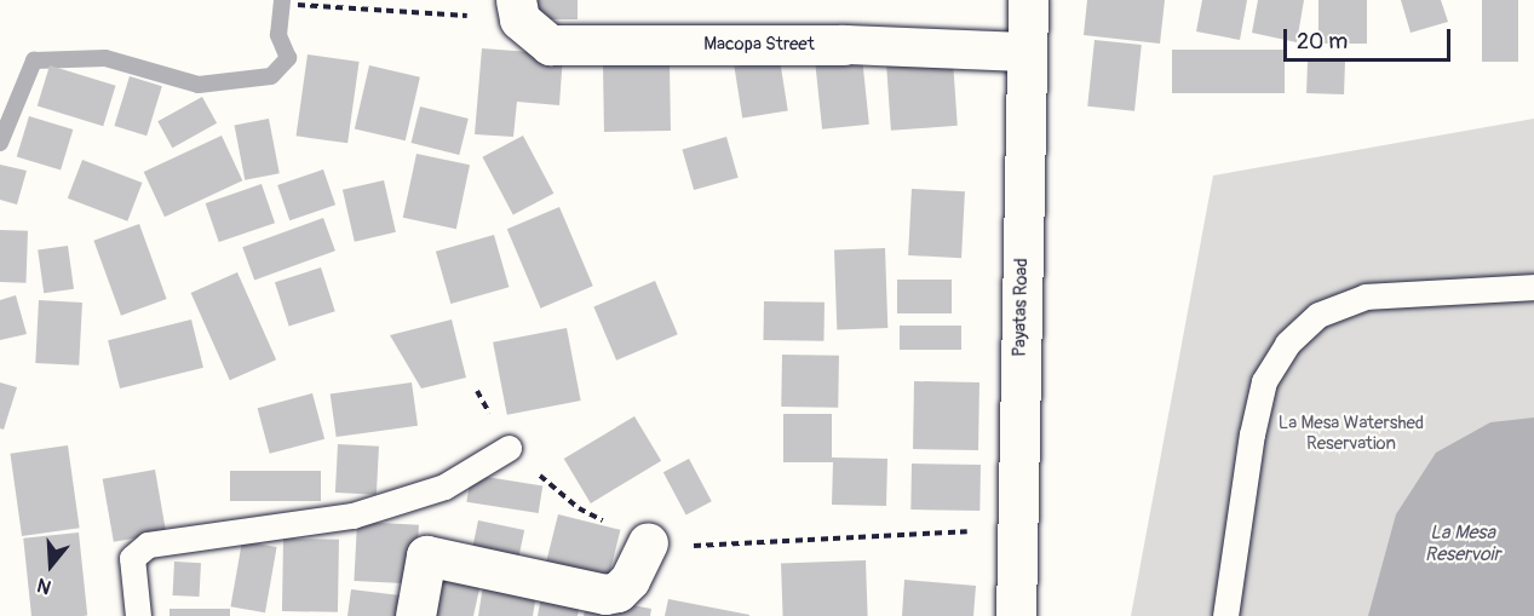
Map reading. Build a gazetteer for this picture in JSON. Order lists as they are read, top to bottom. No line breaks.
{"streets":{"street":["Macopa Street","Payatas Road"]},"crossings":[["Macopa Street","Payatas Road"]],"water":["La Mesa Reservoir"],"parks":["La Mesa Watershed Reservation"],"scale_bar":"20 m","north":"bottom"}
